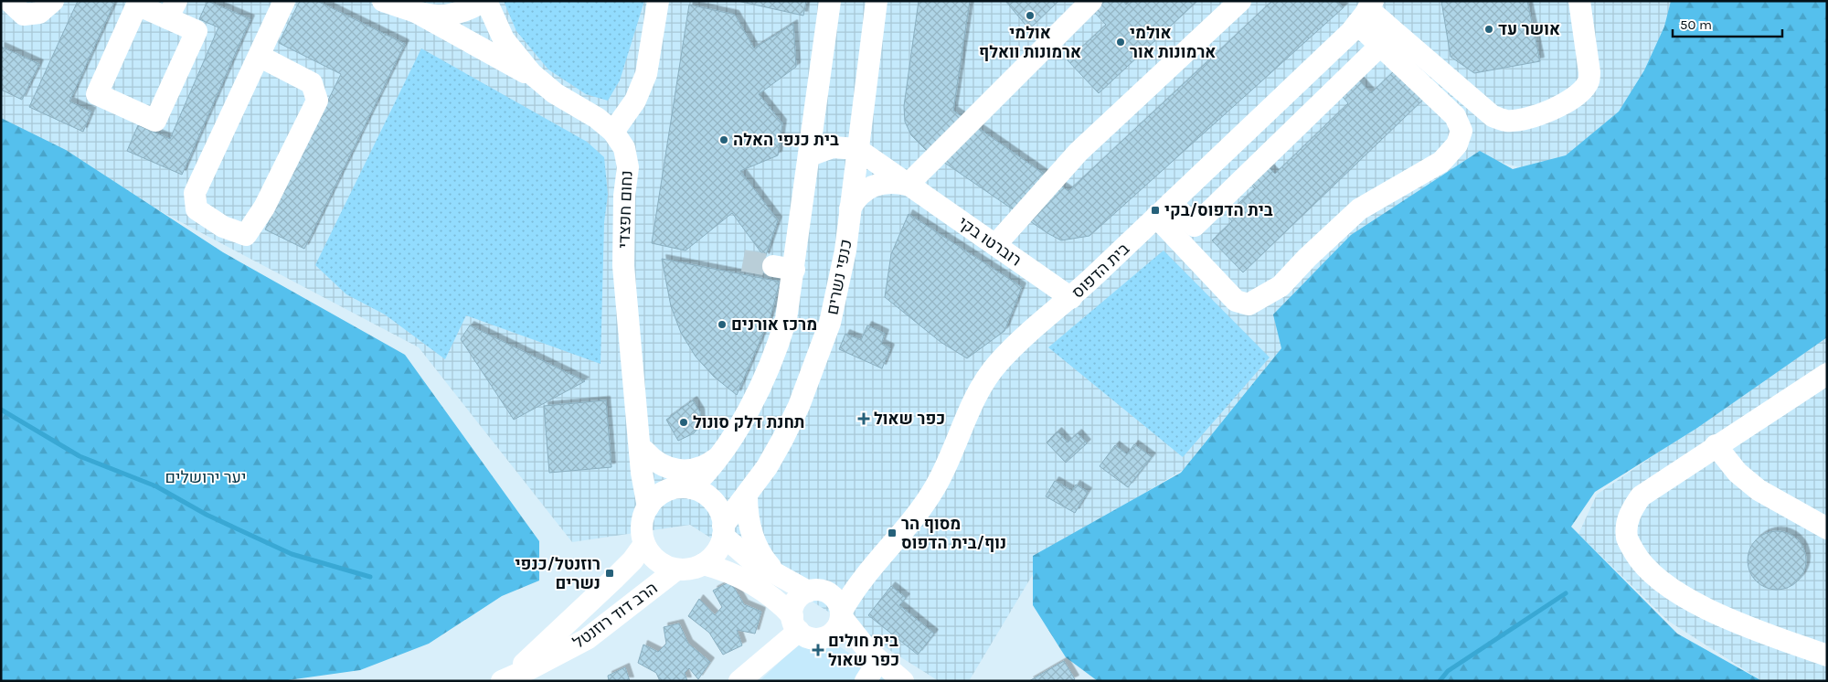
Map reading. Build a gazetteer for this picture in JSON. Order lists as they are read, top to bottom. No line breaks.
{"streets":{"street":["נחום חפצדי","רוברטו בקי","בית הדפוס","כנפי נשרים","הרב דוד רוזנטל"]},"crossings":[["נחום חפצדי","כנפי נשרים"],["נחום חפצדי","הרב דוד רוזנטל"],["רוברטו בקי","בית הדפוס"],["רוברטו בקי","כנפי נשרים"],["כנפי נשרים","הרב דוד רוזנטל"]],"parks":["יער ירושלים"],"places":{"other":["אולמי ארמונות וואלף","אושר עד","אולמי ארמונות אור","בית כנפי האלה","מרכז אורנים","תחנת דלק סונול"],"transit":["בית הדפוס/בקי","מסוף הר נוף/בית הדפוס","רוזנטל/כנפי נשרים"],"health":["כפר שאול","בית חולים כפר שאול"]},"scale_bar":"50 m"}
